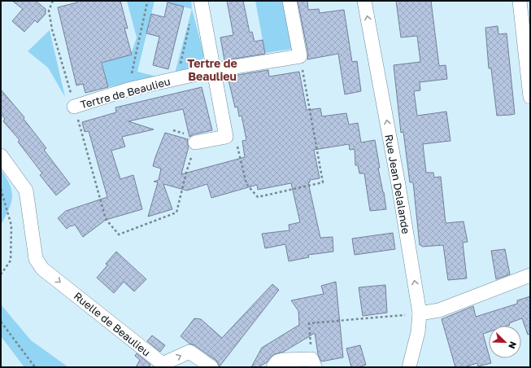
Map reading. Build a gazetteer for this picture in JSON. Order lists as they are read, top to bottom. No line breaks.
{"streets":{"street":["Tertre de Beaulieu","Rue Jean Delalande","Ruelle de Beaulieu"]},"one_way":["Rue Jean Delalande","Ruelle de Beaulieu"],"districts":["Tertre de Beaulieu"],"north":"bottom right"}
